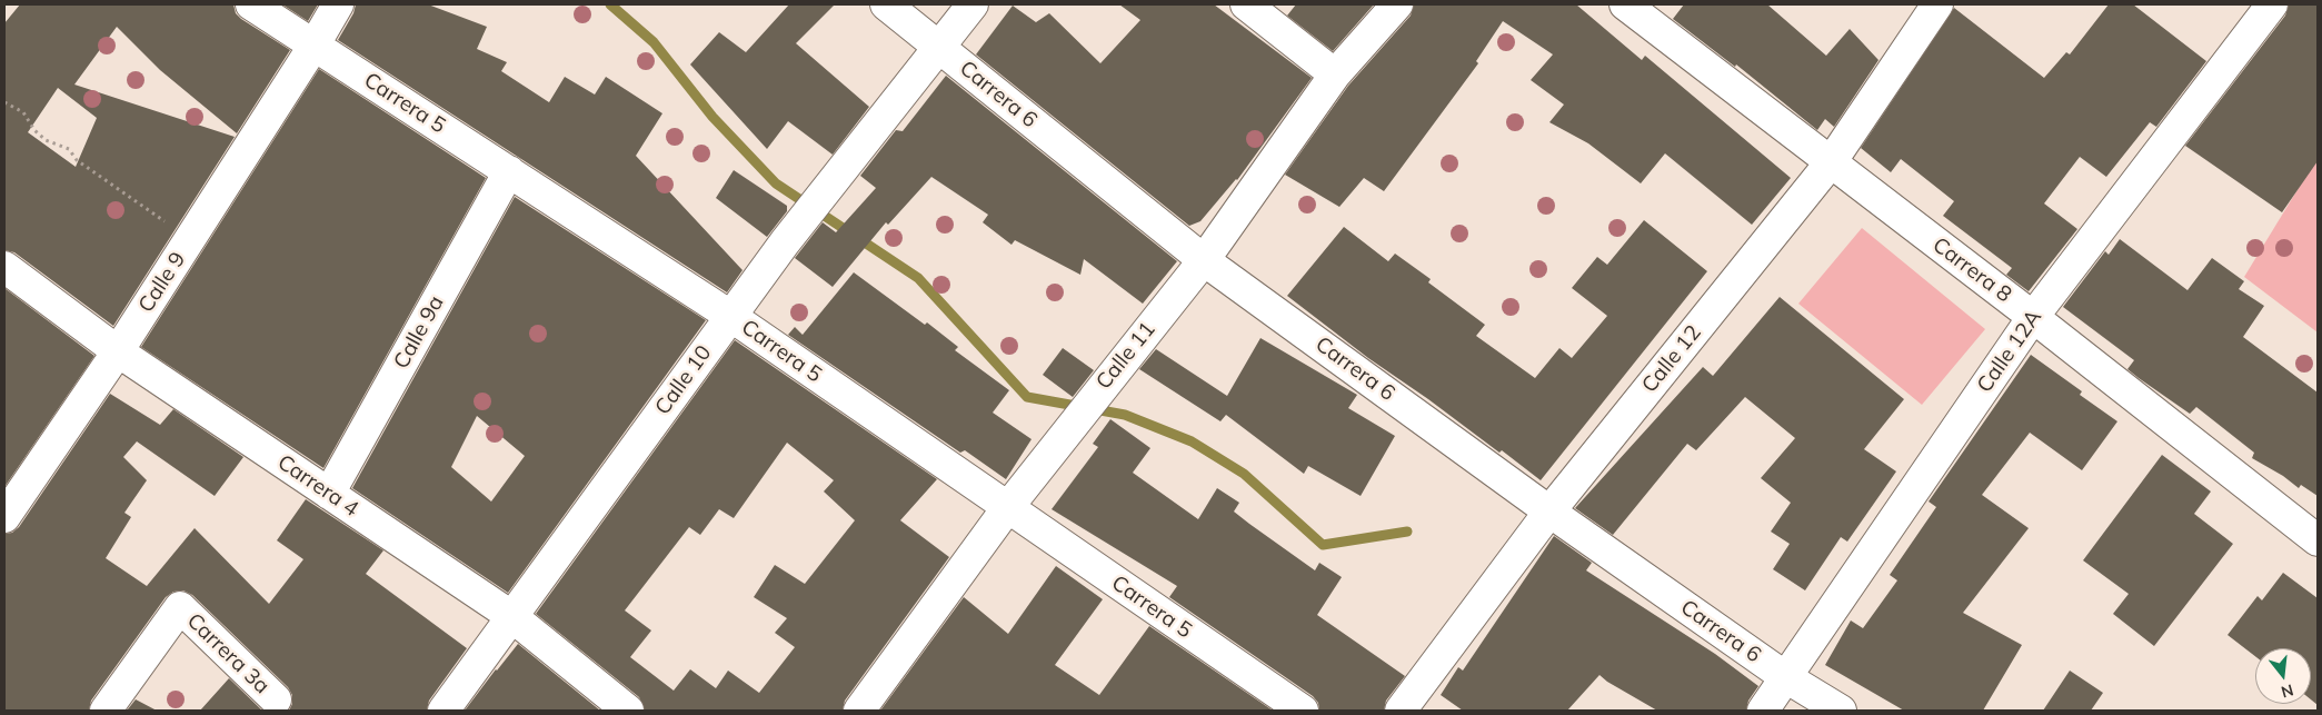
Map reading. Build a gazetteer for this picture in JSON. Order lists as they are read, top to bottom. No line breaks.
{"streets":{"street":["Carrera 6","Carrera 5","Carrera 8","Calle 9","Calle 9a","Calle 12A","Calle 11","Calle 12","Calle 10","Carrera 4","Carrera 3a"]},"crossings":[["Carrera 6","Calle 12A"],["Carrera 6","Calle 11"],["Carrera 6","Calle 12"],["Carrera 6","Calle 10"],["Carrera 5","Calle 9"],["Carrera 5","Calle 9a"],["Carrera 5","Calle 11"],["Carrera 5","Calle 10"],["Carrera 8","Calle 12A"],["Carrera 8","Calle 12"],["Calle 9","Carrera 4"],["Calle 9a","Carrera 4"],["Calle 10","Carrera 4"]],"north":"bottom"}
